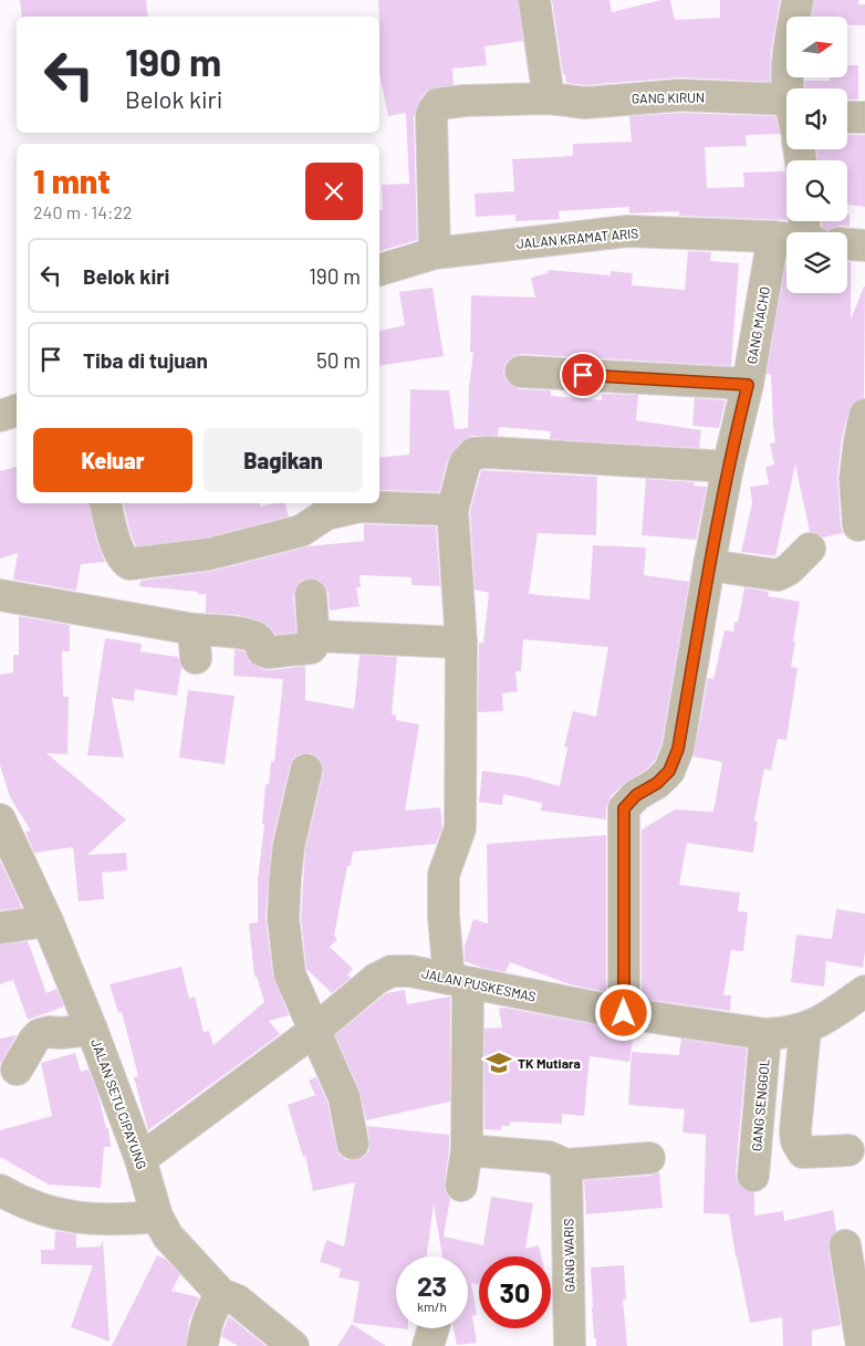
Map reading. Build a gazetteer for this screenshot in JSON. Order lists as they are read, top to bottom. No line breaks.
{"streets":{"street":["GANG KIRUN","JALAN KRAMAT ARIS","GANG MACHO","JALAN PUSKESMAS","JALAN SETU CIPAYUNG","GANG SENGGOL","GANG WARIS"]},"crossings":[["GANG KIRUN","JALAN KRAMAT ARIS"],["JALAN KRAMAT ARIS","GANG MACHO"],["GANG MACHO","JALAN PUSKESMAS"],["JALAN PUSKESMAS","JALAN SETU CIPAYUNG"],["JALAN PUSKESMAS","GANG SENGGOL"]],"places":{"school or university":["TK Mutiara"]},"north":"right","page":{"turn":["190 m","Belok kiri"],"heading":["1 mnt","240 m · 14:22"],"list":[{"name":"Belok kiri","value":"190 m"},{"name":"Tiba di tujuan","value":"50 m"}],"buttons":["Keluar","Bagikan"],"speed":"23 km/h","limit":"30"}}
